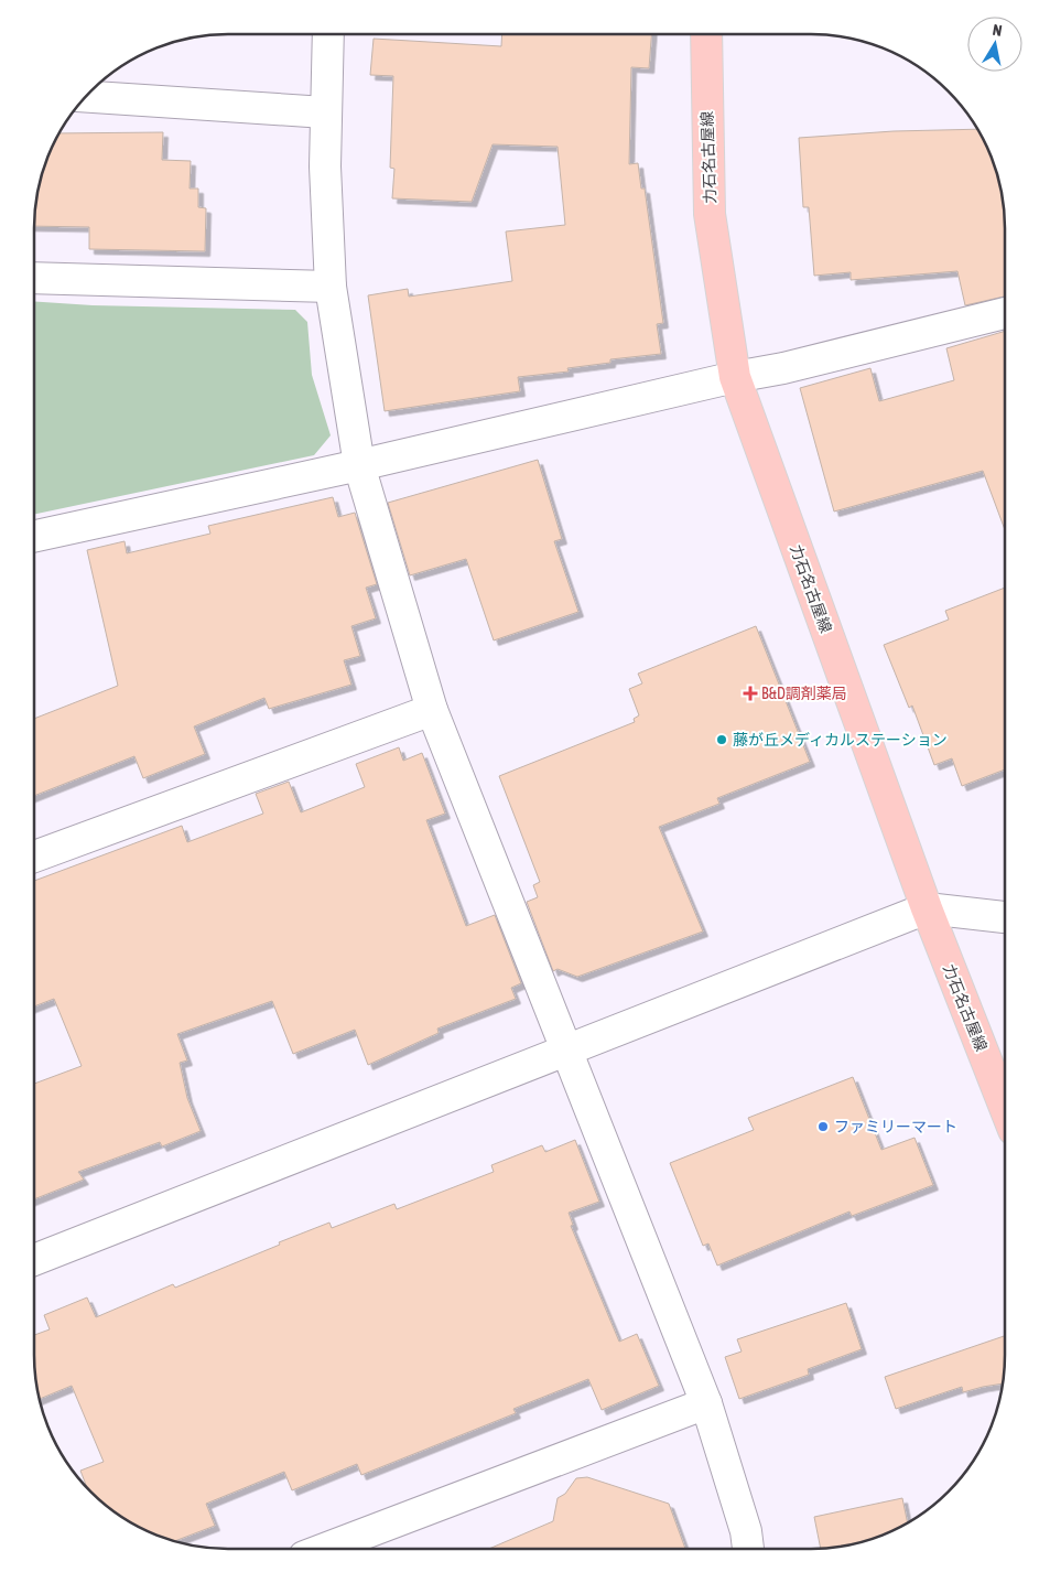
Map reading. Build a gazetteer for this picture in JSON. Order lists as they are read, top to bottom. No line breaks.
{"streets":{"main road":["力石名古屋線"]},"places":{"health":["B&D調剤薬局"],"other":["藤が丘メディカルステーション","ファミリーマート"]},"north":"top"}
